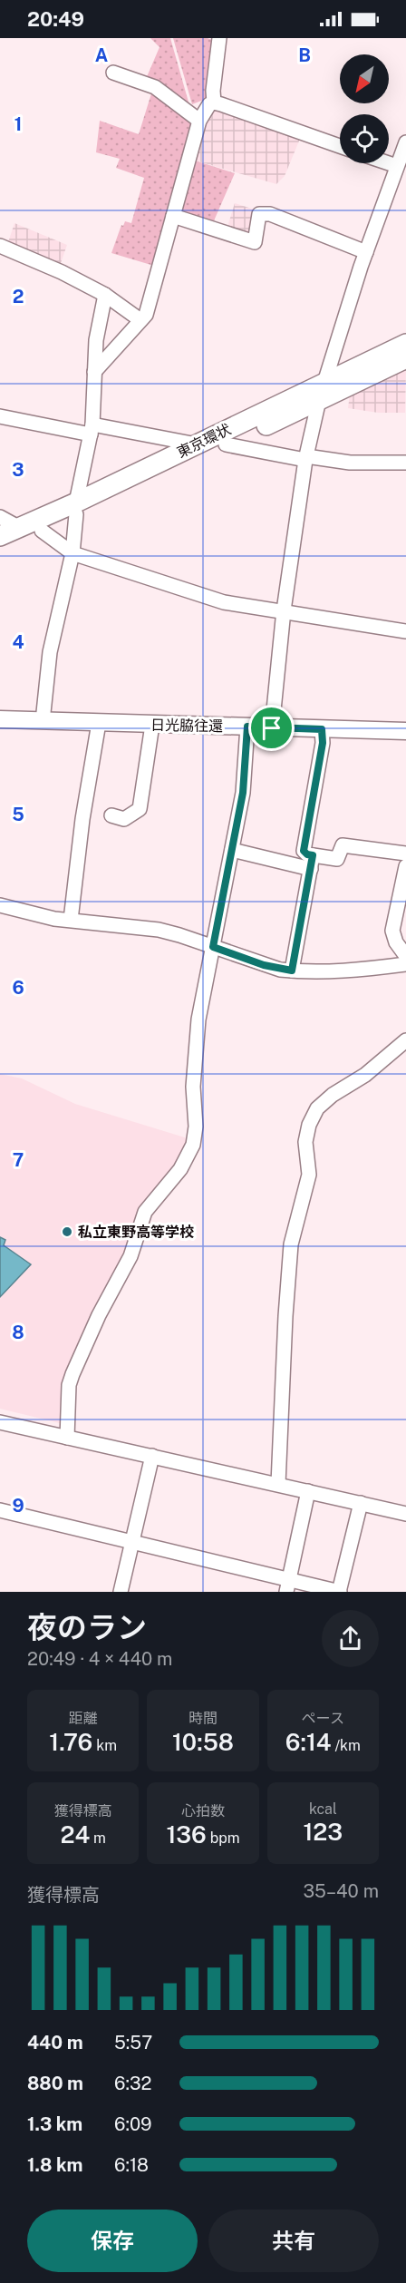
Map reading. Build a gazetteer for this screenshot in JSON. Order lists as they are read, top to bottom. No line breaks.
{"streets":{"highway":["東京環状"],"main road":["日光脇往還"]},"places":["私立東野高等学校"],"north":"bottom left","page":{"status":"20:49","heading":["夜のラン","20:49 · 4 × 440 m"],"stats":[["距離","1.76 km"],["時間","10:58"],["ペース","6:14 /km"],["獲得標高","24 m"],["心拍数","136 bpm"],["kcal","123"]],"chart":["獲得標高","35–40 m"],"list":[{"name":"440 m","note":"5:57"},{"name":"880 m","note":"6:32"},{"name":"1.3 km","note":"6:09"},{"name":"1.8 km","note":"6:18"}],"buttons":["保存","共有"]},"grid":{"columns":["A","B"],"rows":["1","2","3","4","5","6","7","8","9"]}}
